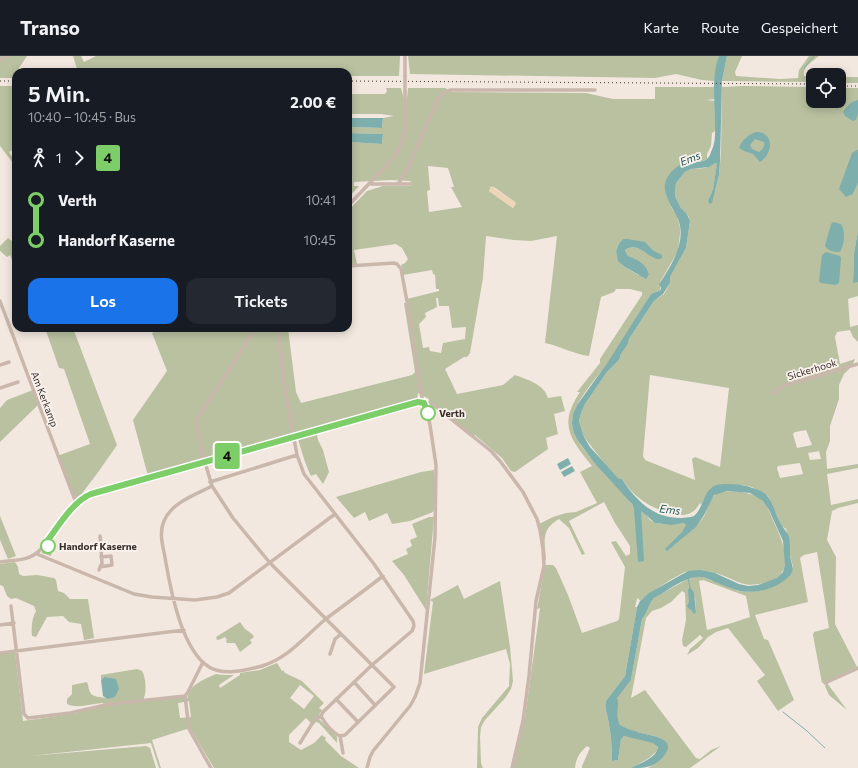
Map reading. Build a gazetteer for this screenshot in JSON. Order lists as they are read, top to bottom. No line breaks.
{"streets":{"street":["Sickerhook","Am Kerkamp"]},"water":["Ems"],"places":["Verth","Handorf Kaserne"],"lines":["bus line 4"],"page":{"header":"Transo","nav":["Karte","Route","Gespeichert"],"on_map":"4","heading":["5 Min.","10:40 – 10:45 · Bus","2.00 €"],"legs":["1","4"],"list":[{"name":"Verth","value":"10:41"},{"name":"Handorf Kaserne","value":"10:45"}],"buttons":["Los","Tickets"]}}
